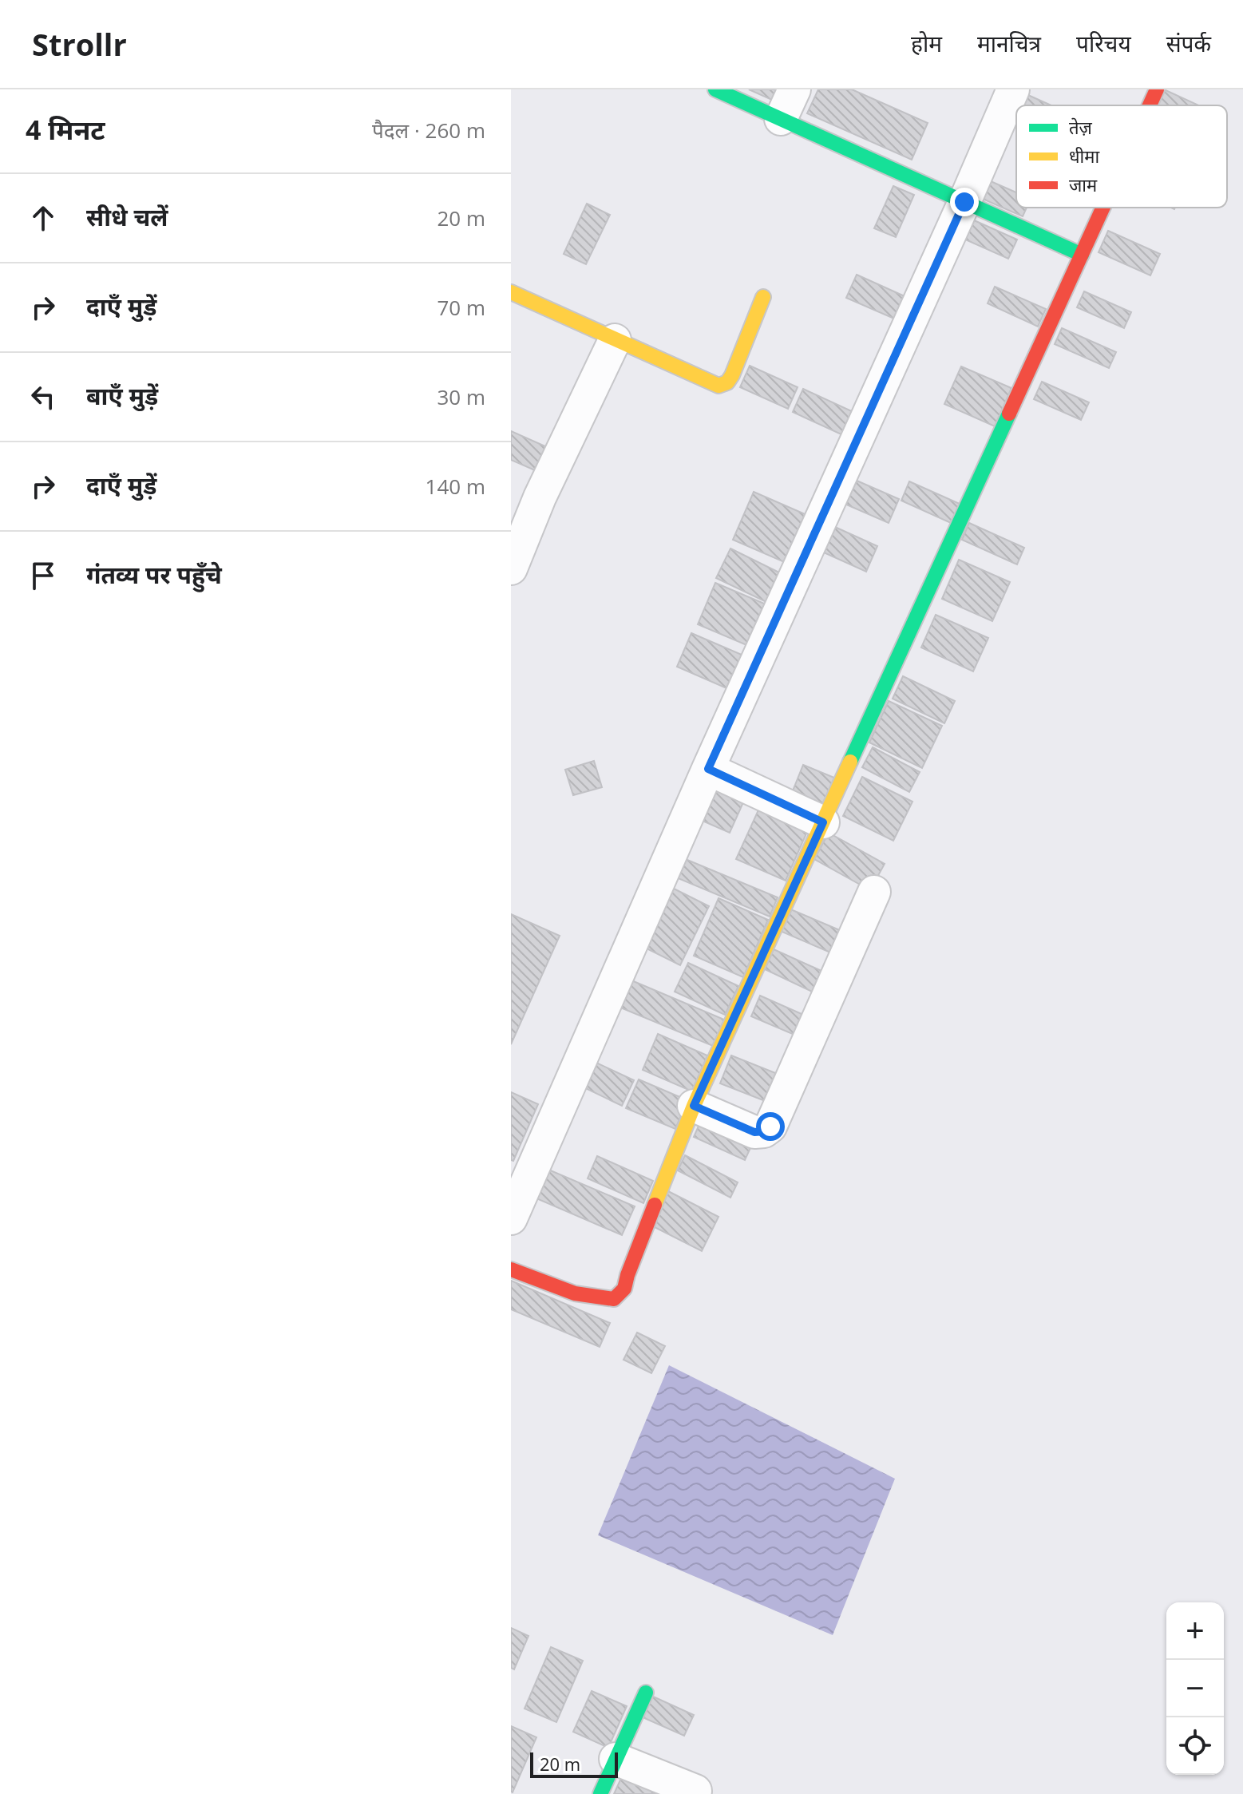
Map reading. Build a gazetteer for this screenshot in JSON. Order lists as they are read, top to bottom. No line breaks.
{"legend":["तेज़","धीमा","जाम"],"scale_bar":"20 m","page":{"header":"Strollr","nav":["होम","मानचित्र","परिचय","संपर्क"],"heading":["4 मिनट","पैदल · 260 m"],"list":[["सीधे चलें","20 m"],["दाएँ मुड़ें","70 m"],["बाएँ मुड़ें","30 m"],["दाएँ मुड़ें","140 m"],"गंतव्य पर पहुँचे"],"map_buttons":["+","−"],"scale":"20 m"}}
